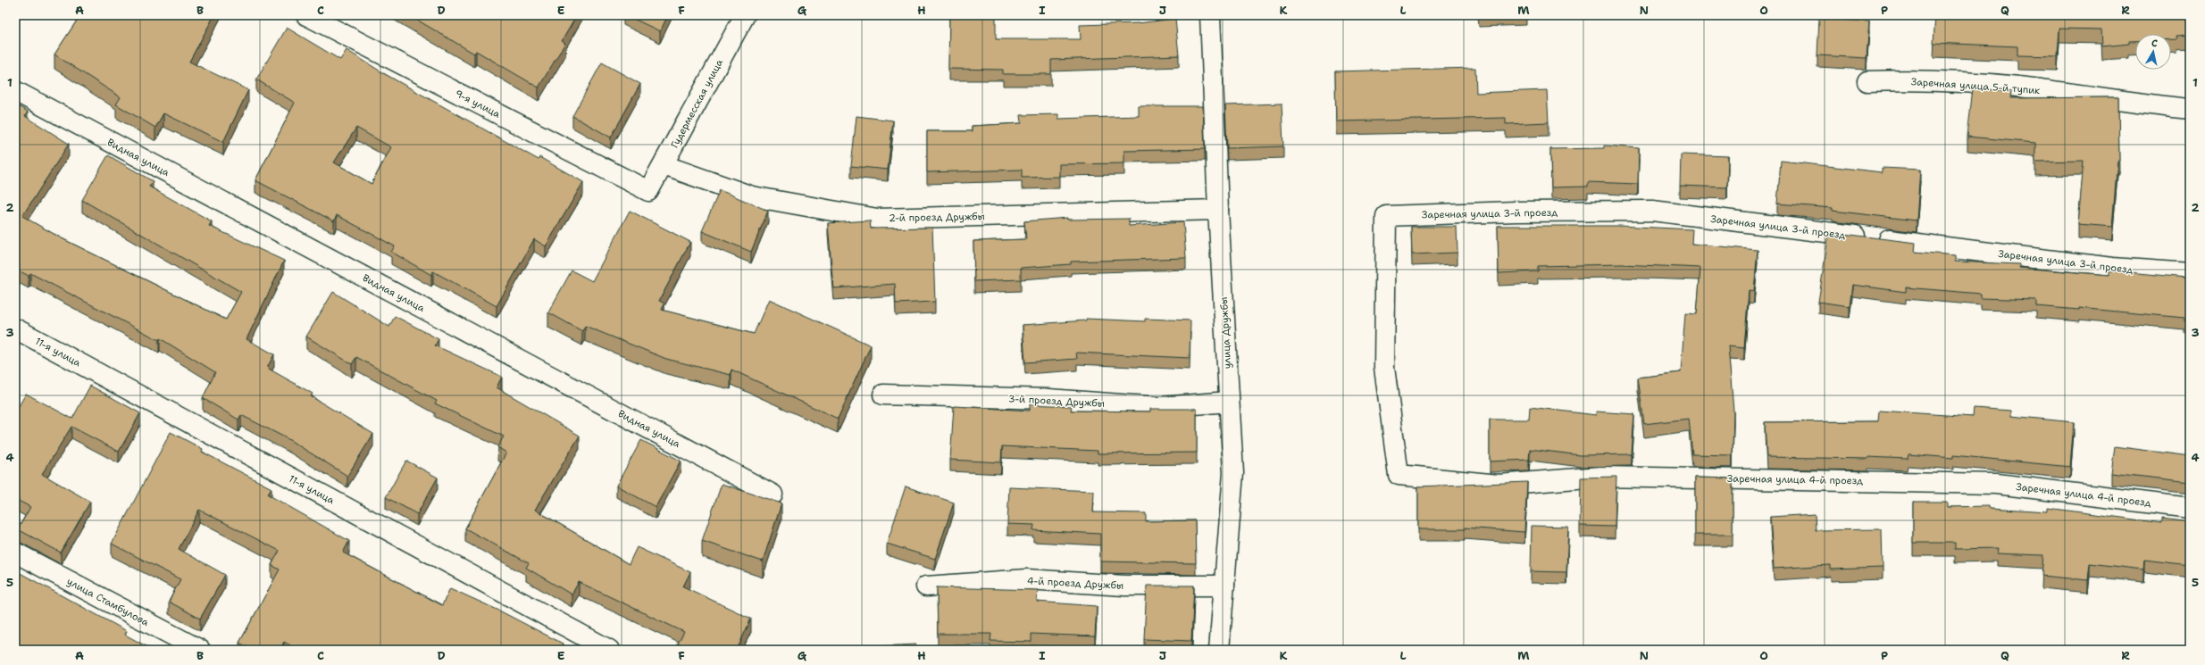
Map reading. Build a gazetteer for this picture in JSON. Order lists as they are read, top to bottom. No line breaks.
{"streets":{"street":["Заречная улица 5-й тупик","9-я улица","Гудермесская улица","Видная улица","Заречная улица 3-й проезд","2-й проезд Дружбы","улица Дружбы","11-я улица","3-й проезд Дружбы","Заречная улица 4-й проезд","4-й проезд Дружбы","улица Стамбулова"]},"crossings":[["9-я улица","Гудермесская улица"],["Гудермесская улица","2-й проезд Дружбы"],["Заречная улица 3-й проезд","Заречная улица 4-й проезд"],["2-й проезд Дружбы","улица Дружбы"],["улица Дружбы","3-й проезд Дружбы"],["улица Дружбы","4-й проезд Дружбы"]],"north":"top","grid":{"columns":["A","B","C","D","E","F","G","H","I","J","K","L","M","N","O","P","Q","R"],"rows":["1","2","3","4","5"]}}
